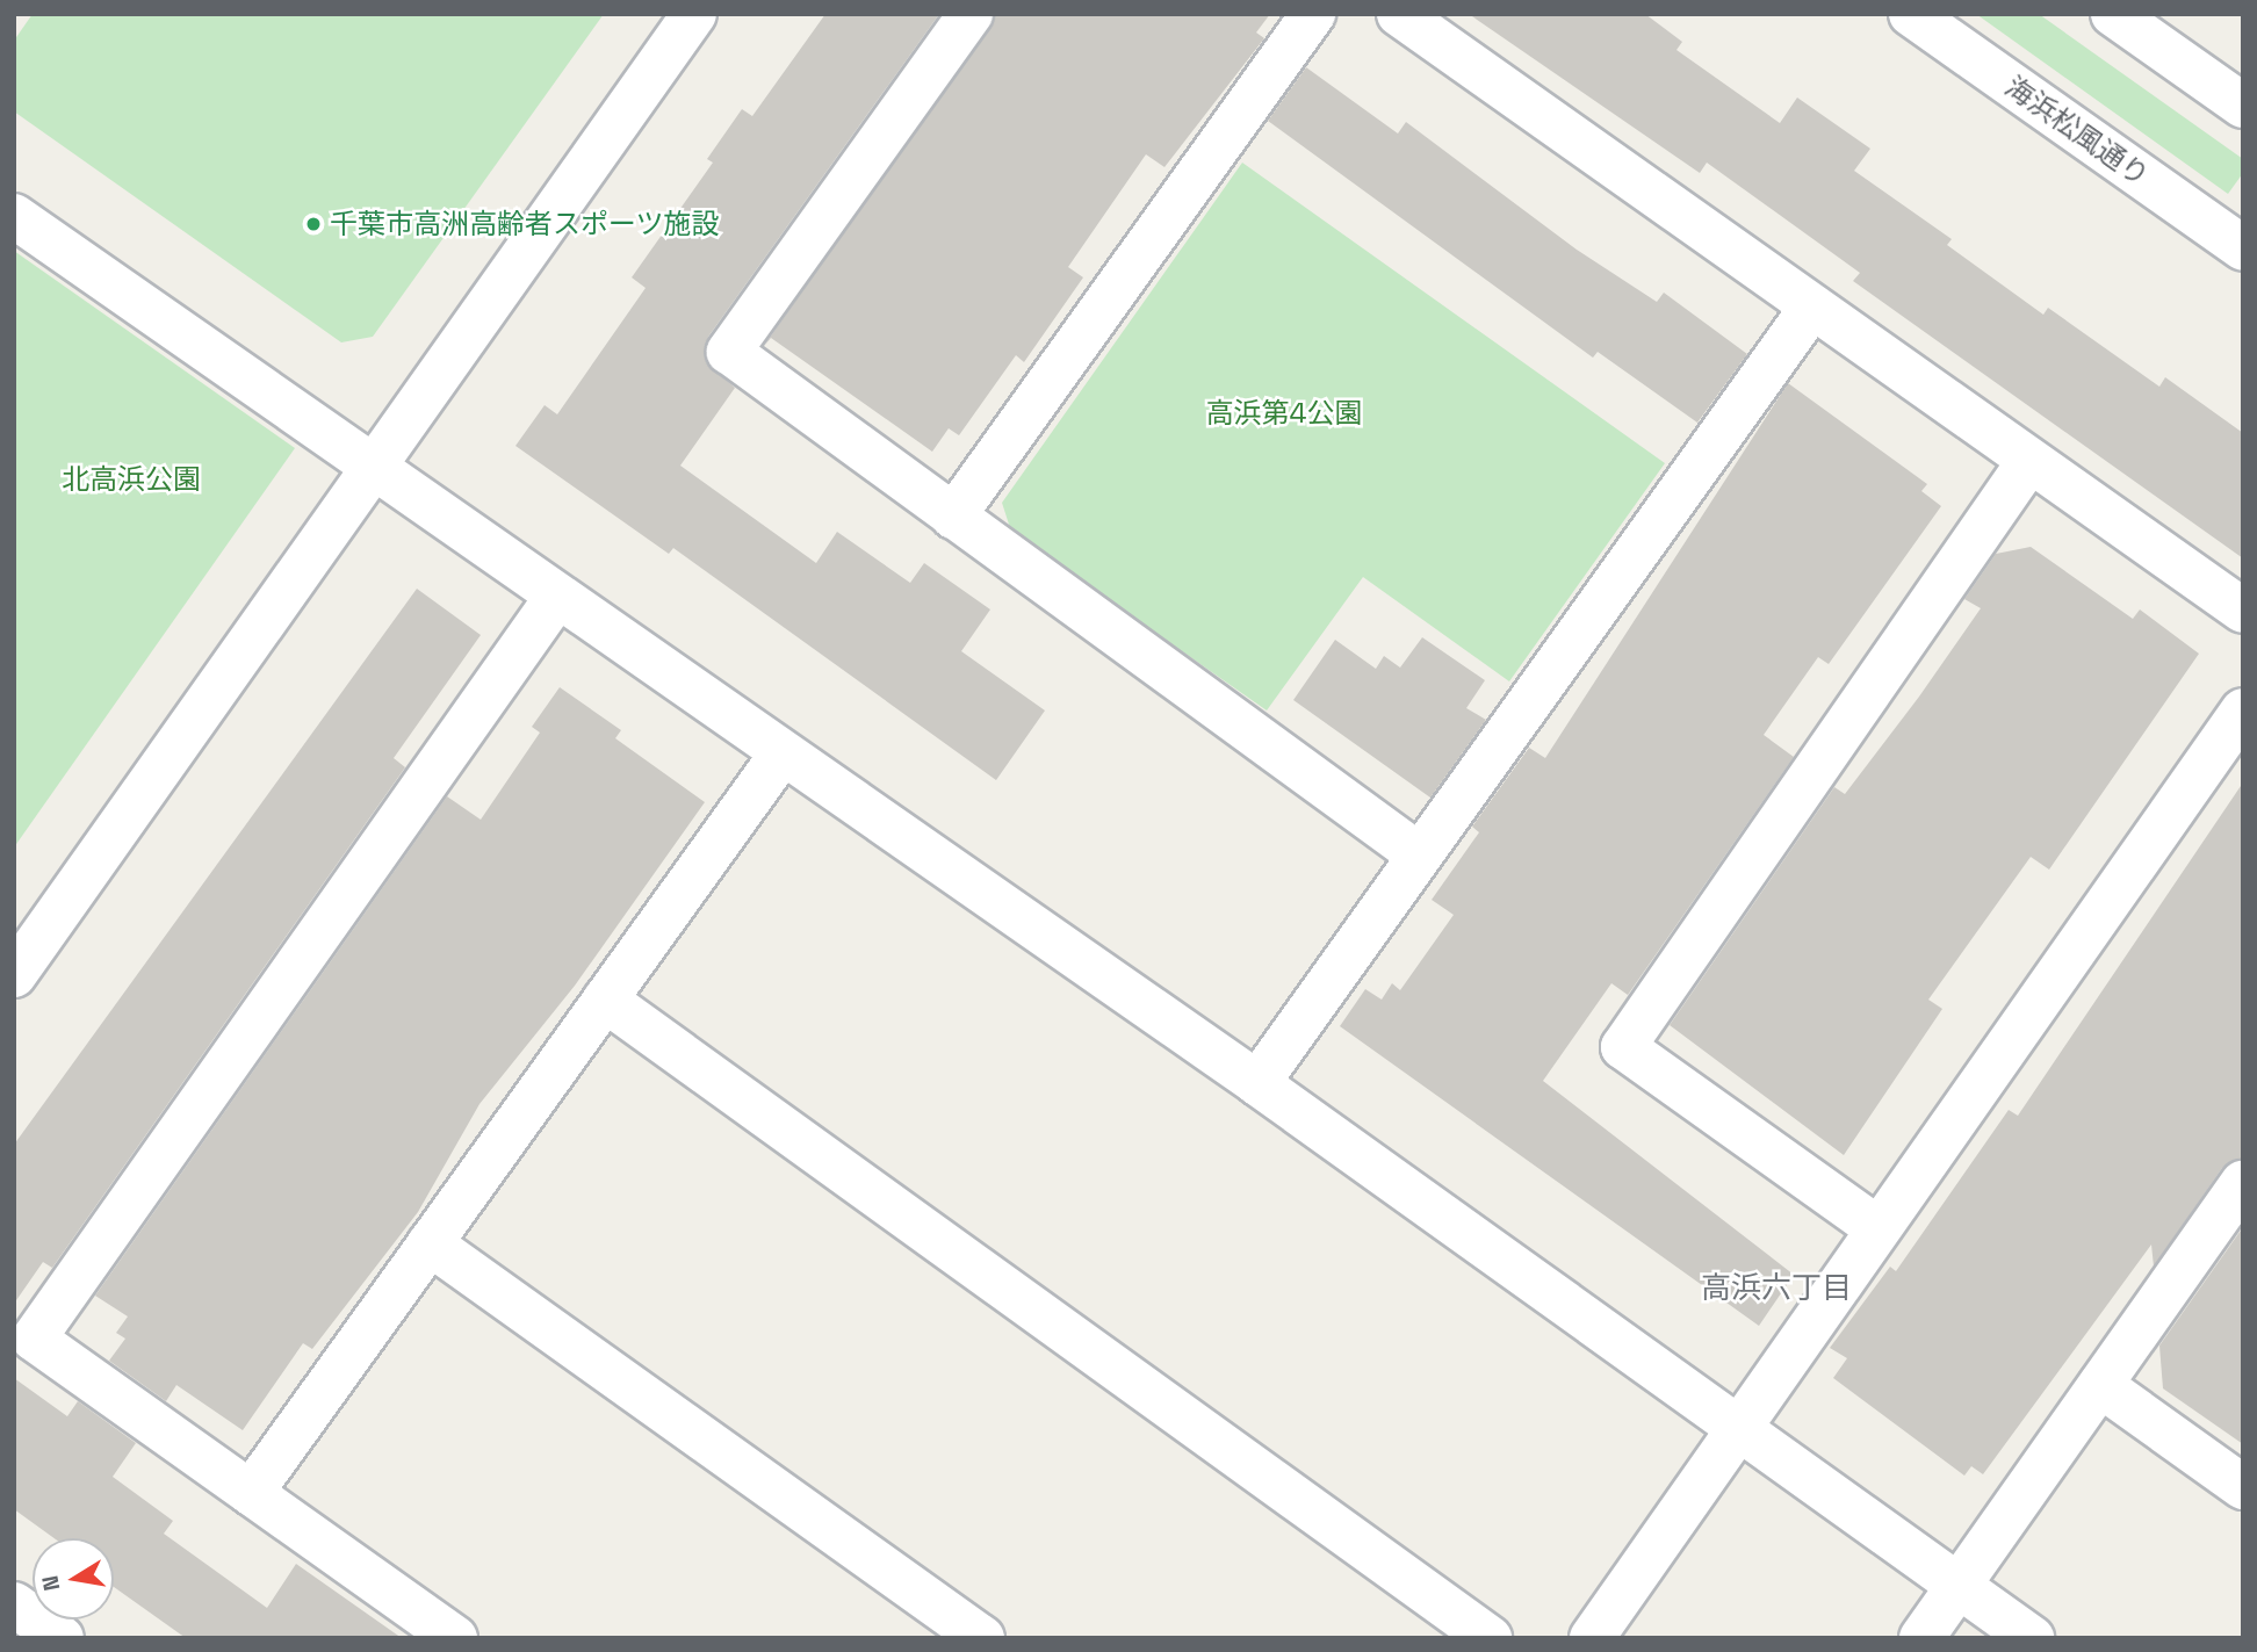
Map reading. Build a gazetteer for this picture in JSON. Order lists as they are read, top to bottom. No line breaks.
{"streets":{"street":["海浜松風通り"]},"districts":["高浜六丁目"],"parks":["高浜第4公園","北高浜公園"],"places":["千葉市高洲高齢者スポーツ施設"],"north":"left"}
